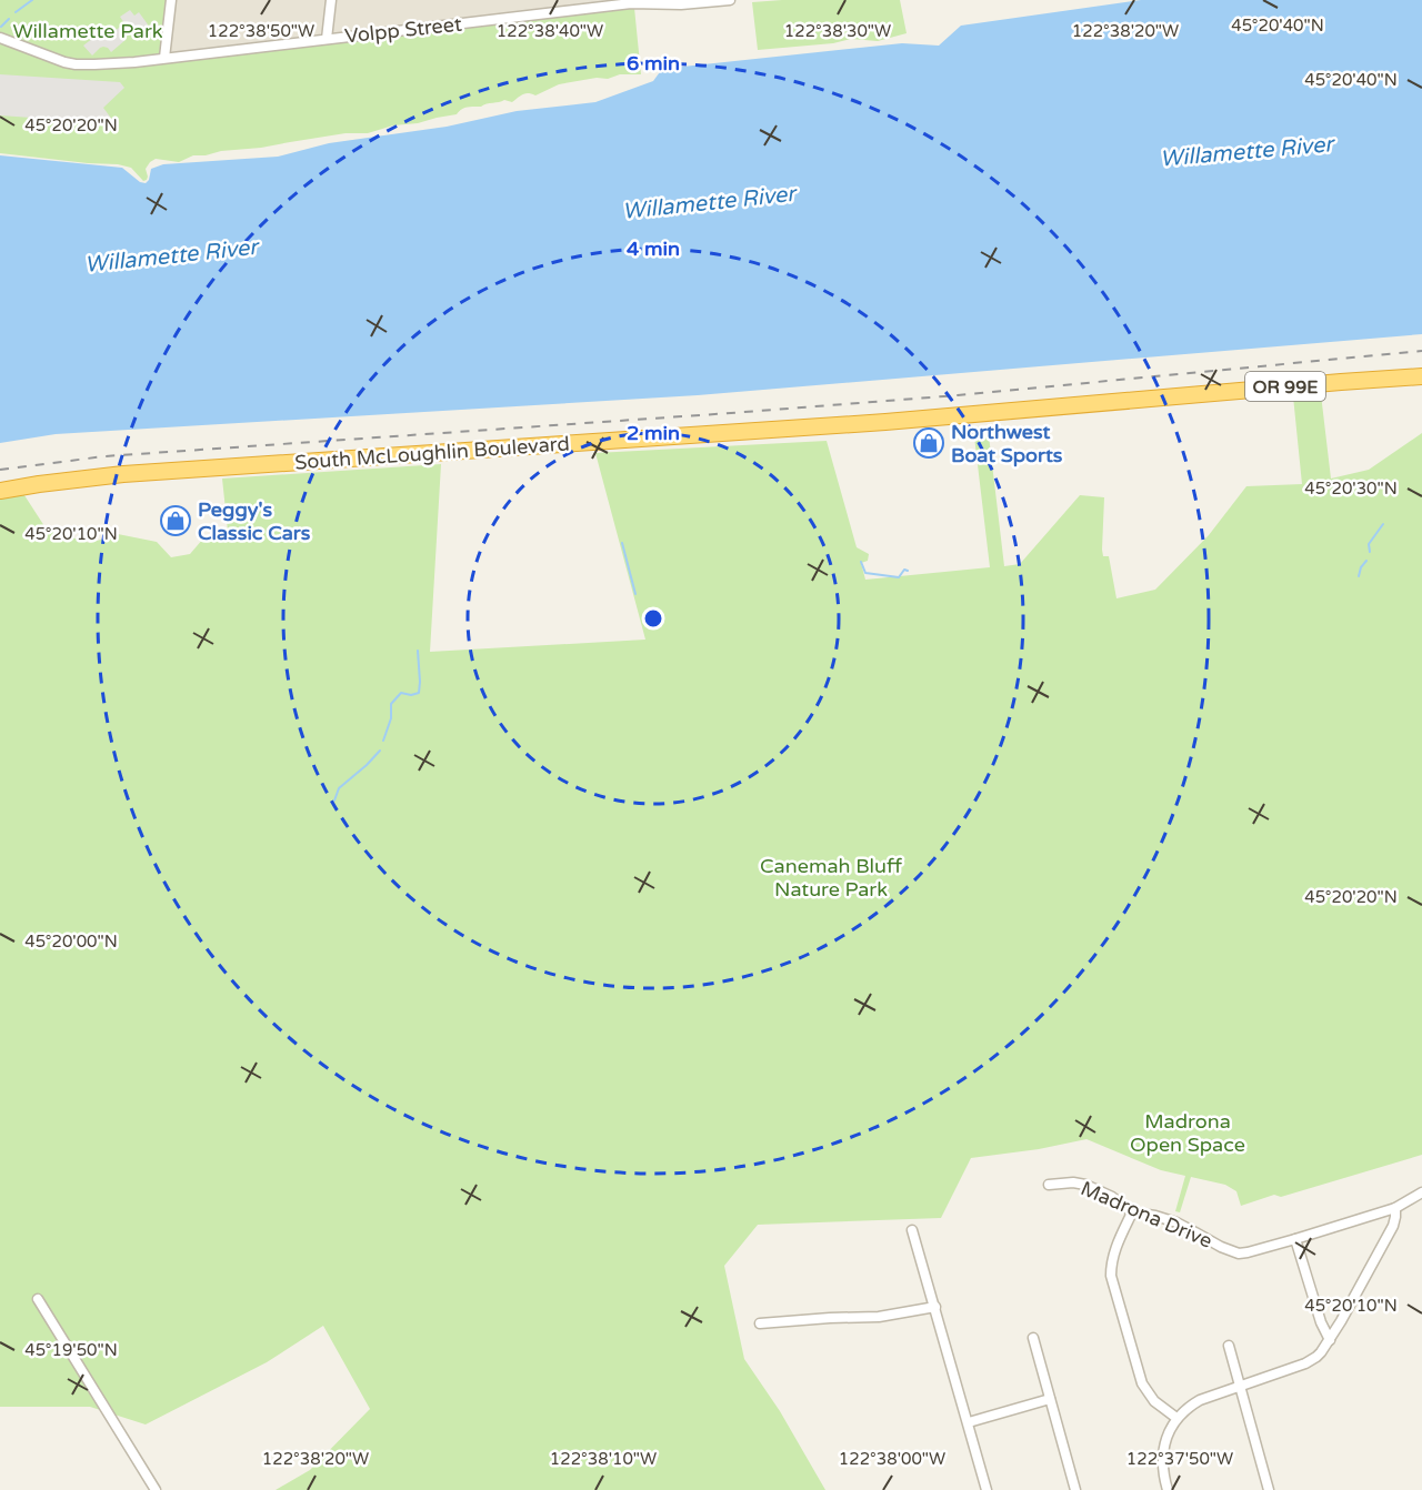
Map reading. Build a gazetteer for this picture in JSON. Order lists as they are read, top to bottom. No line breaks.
{"streets":{"highway":["OR 99E","South McLoughlin Boulevard"],"street":["Volpp Street","Madrona Drive"]},"water":["Willamette River"],"parks":["Willamette Park","Canemah Bluff Nature Park","Madrona Open Space"],"places":{"shop":["Northwest Boat Sports","Peggy's Classic Cars"]},"coordinates":["45°20'40\"N","122°38'50\"W","122°38'40\"W","122°38'30\"W","122°38'20\"W","45°20'20\"N","45°20'30\"N","45°20'10\"N","45°20'00\"N","45°19'50\"N","122°38'10\"W","122°38'00\"W","122°37'50\"W"],"rings":["6 min","4 min","2 min"]}
